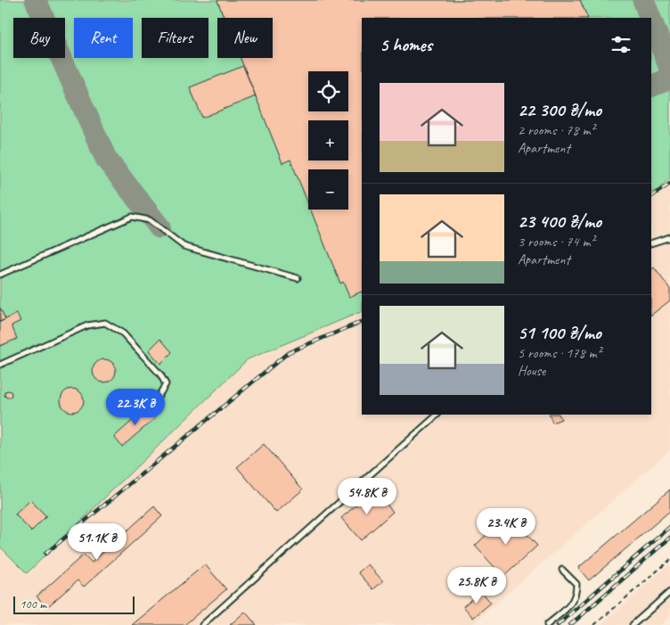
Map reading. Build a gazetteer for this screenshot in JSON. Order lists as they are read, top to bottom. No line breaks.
{"scale_bar":"100 m","page":{"chip":["Buy","Rent","Filters","New"],"heading":"5 homes","map_buttons":["+","−"],"list":[{"name":"22 300 ₴/mo","note":"2 rooms · 78 m² · Apartment"},{"name":"23 400 ₴/mo","note":"3 rooms · 74 m² · Apartment"},{"name":"51 100 ₴/mo","note":"5 rooms · 178 m² · House"}],"price":["22.3K ₴","54.8K ₴","23.4K ₴","51.1K ₴","25.8K ₴"],"scale":"100 m"}}
